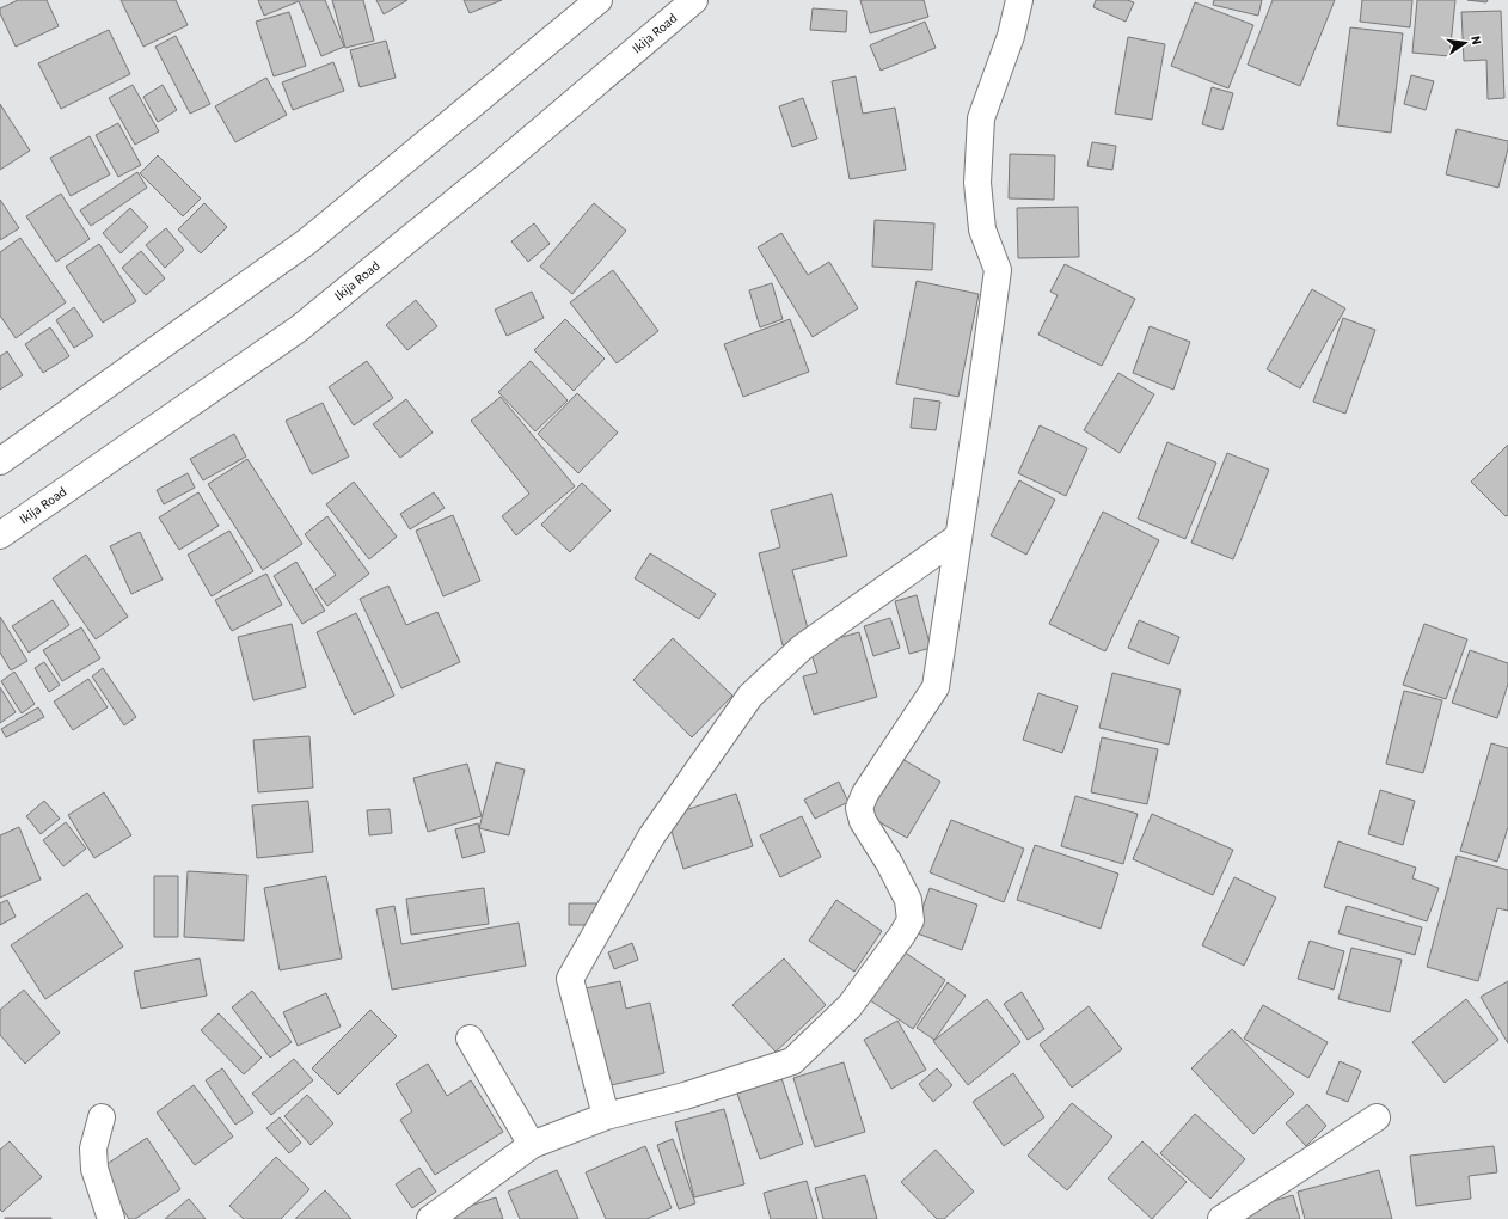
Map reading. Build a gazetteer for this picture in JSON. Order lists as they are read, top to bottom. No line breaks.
{"streets":{"street":["Ikija Road"]},"north":"right"}
